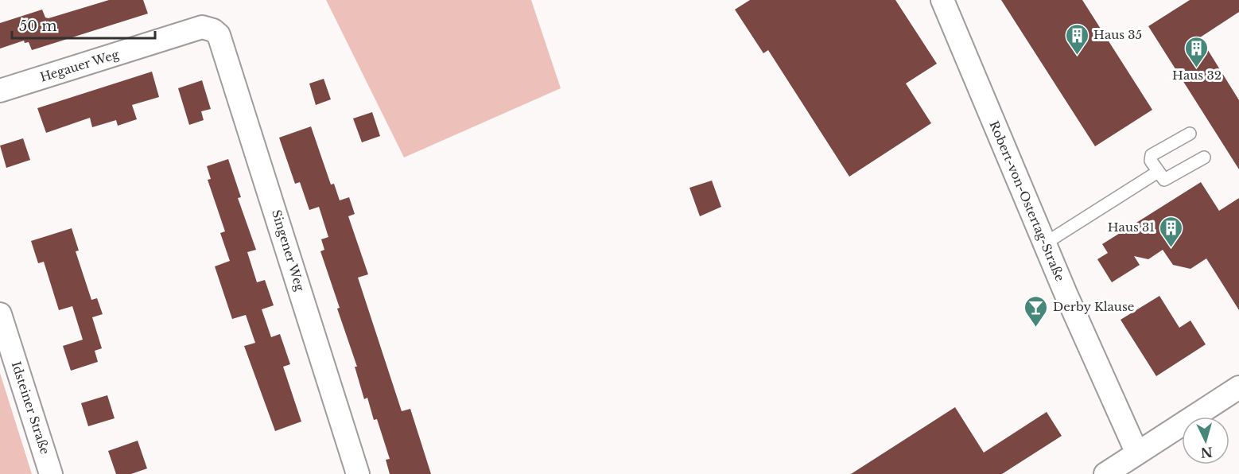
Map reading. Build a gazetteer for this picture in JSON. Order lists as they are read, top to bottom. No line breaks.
{"streets":{"street":["Hegauer Weg","Robert-von-Ostertag-Straße","Singener Weg","Idsteiner Straße"]},"crossings":[["Hegauer Weg","Singener Weg"]],"places":{"building":["Haus 35","Haus 32","Haus 31"],"bar":["Derby Klause"]},"scale_bar":"50 m","north":"bottom"}
